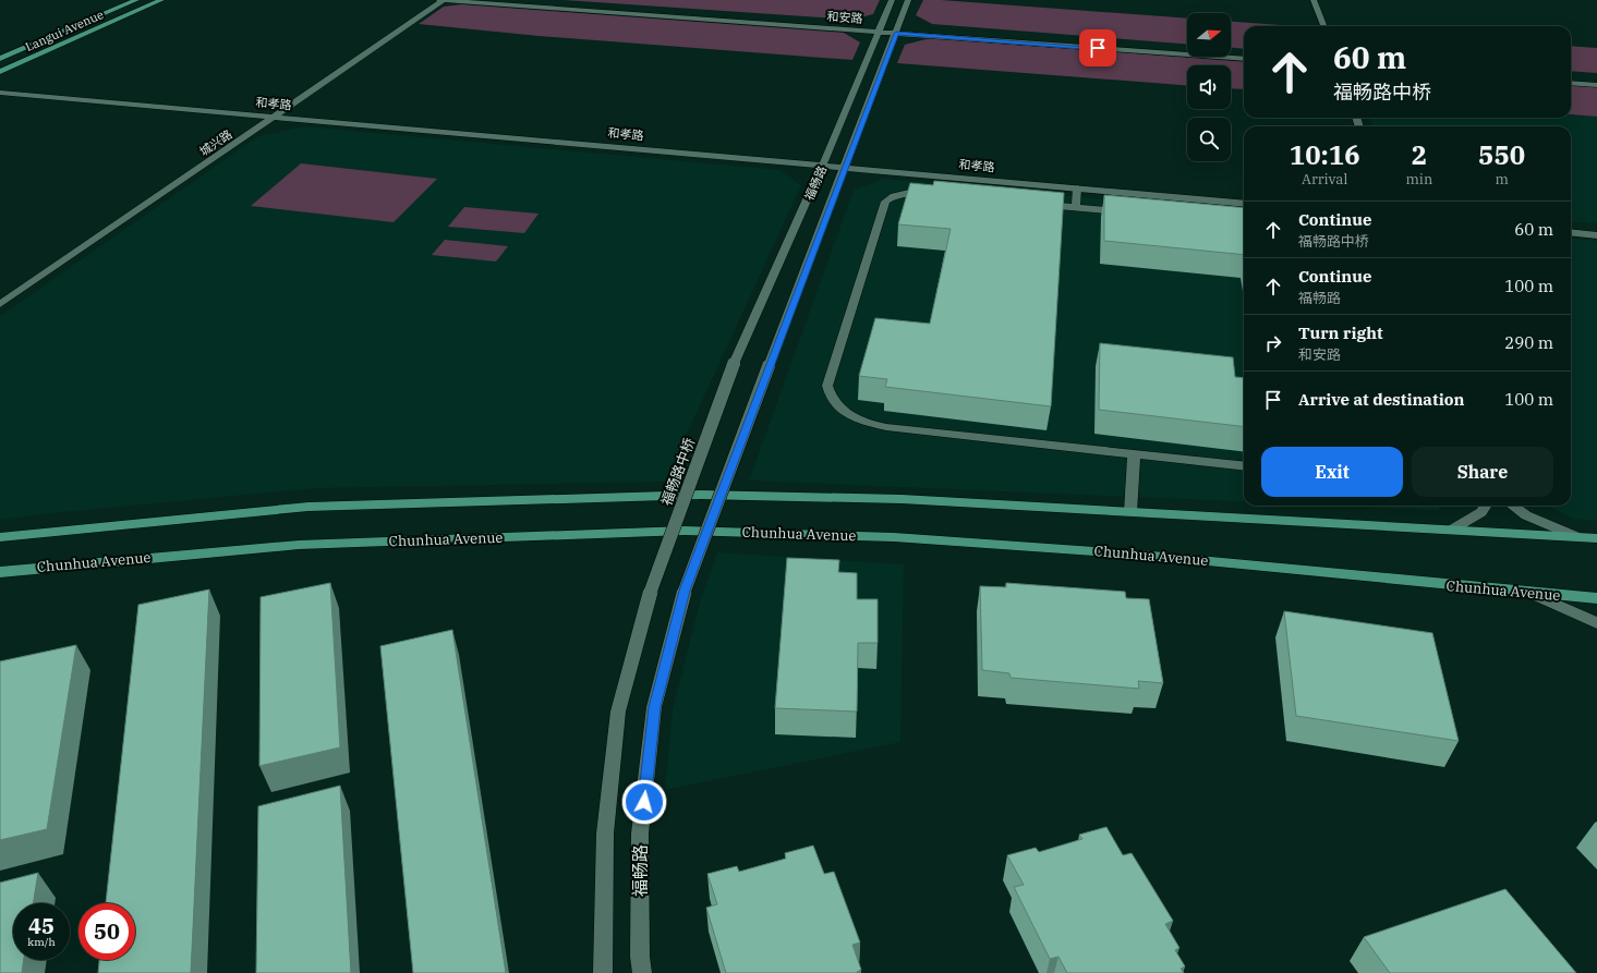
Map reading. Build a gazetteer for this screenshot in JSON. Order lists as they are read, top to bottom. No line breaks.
{"streets":{"main road":["和安路","Langui Avenue","和孝路","城兴路","福畅路","福畅路中桥","Chunhua Avenue"]},"crossings":[["和安路","城兴路"],["和安路","福畅路"],["和孝路","城兴路"],["和孝路","福畅路"],["福畅路","福畅路中桥"]],"north":"right","page":{"turn":["60 m","福畅路中桥"],"eta":["10:16","Arrival","2","min","550","m"],"list":[{"name":"Continue","note":"福畅路中桥","value":"60 m"},{"name":"Continue","note":"福畅路","value":"100 m"},{"name":"Turn right","note":"和安路","value":"290 m"},{"name":"Arrive at destination","value":"100 m"}],"buttons":["Exit","Share"],"speed":"45 km/h","limit":"50"}}
